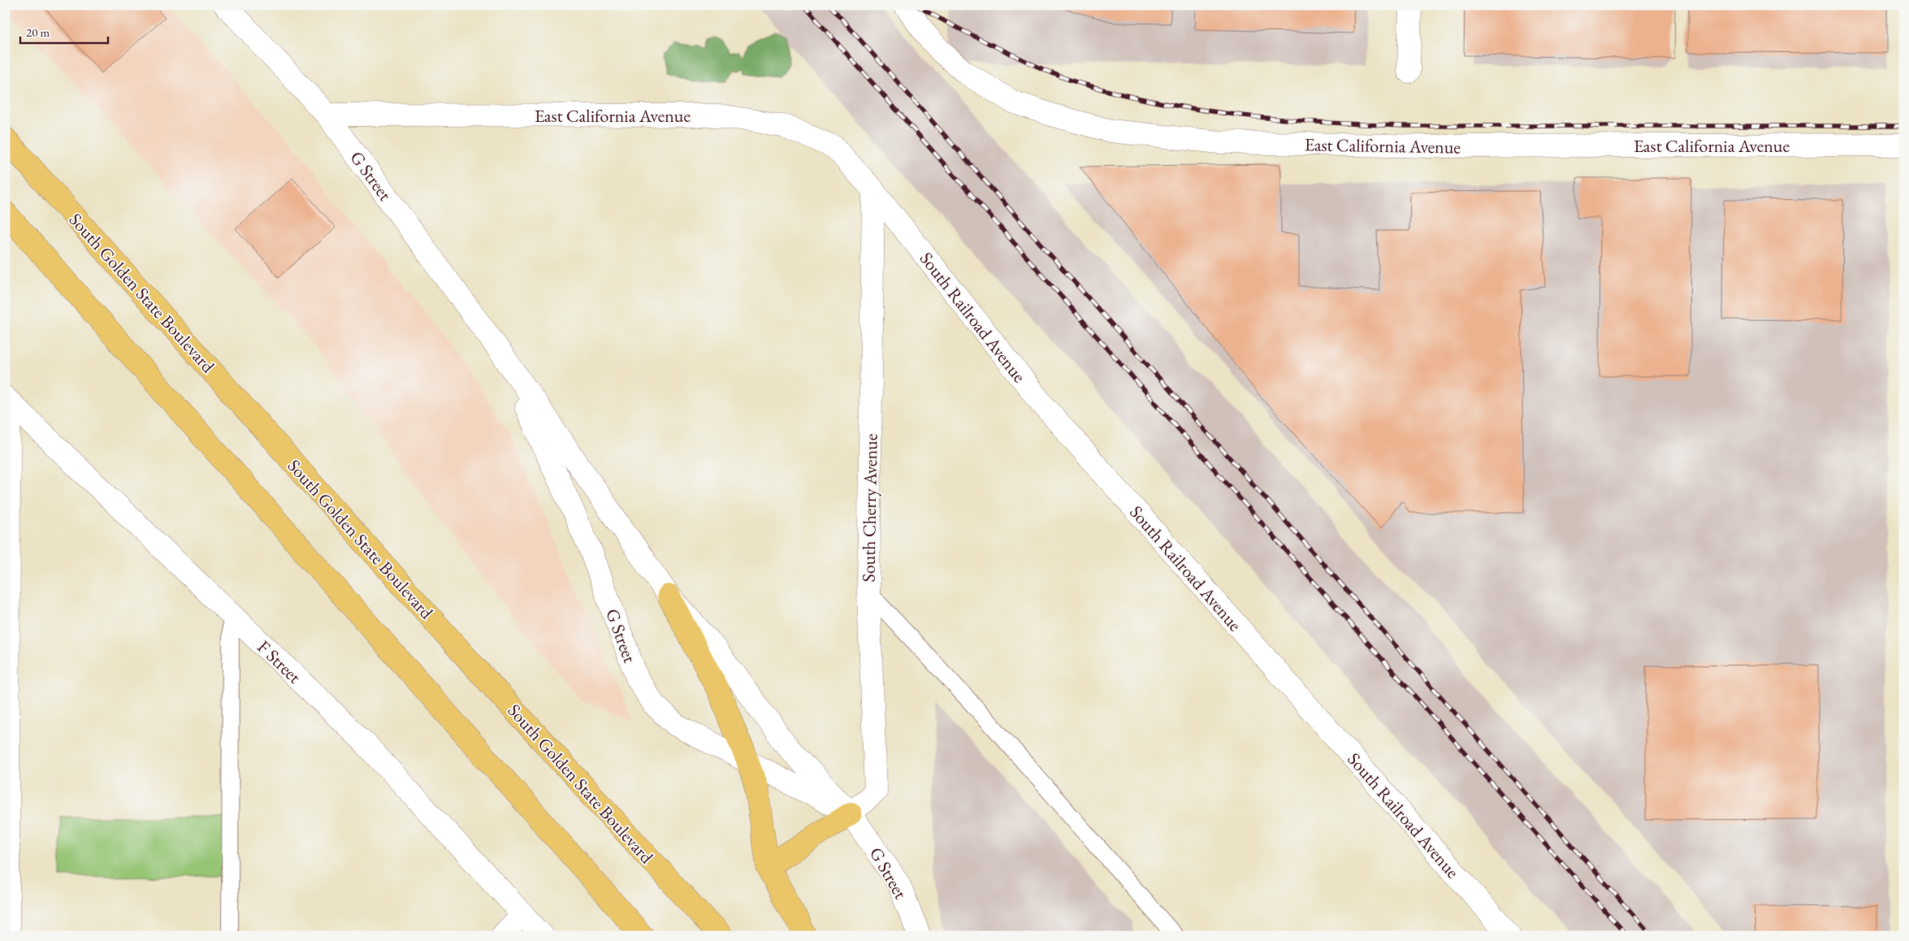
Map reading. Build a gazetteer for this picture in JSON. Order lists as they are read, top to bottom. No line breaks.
{"streets":{"highway":["South Golden State Boulevard"],"street":["East California Avenue","G Street","South Railroad Avenue","South Cherry Avenue","F Street"]},"crossings":[["East California Avenue","G Street"],["East California Avenue","South Railroad Avenue"],["East California Avenue","South Cherry Avenue"],["G Street","South Cherry Avenue"],["South Railroad Avenue","South Cherry Avenue"]],"scale_bar":"20 m"}
